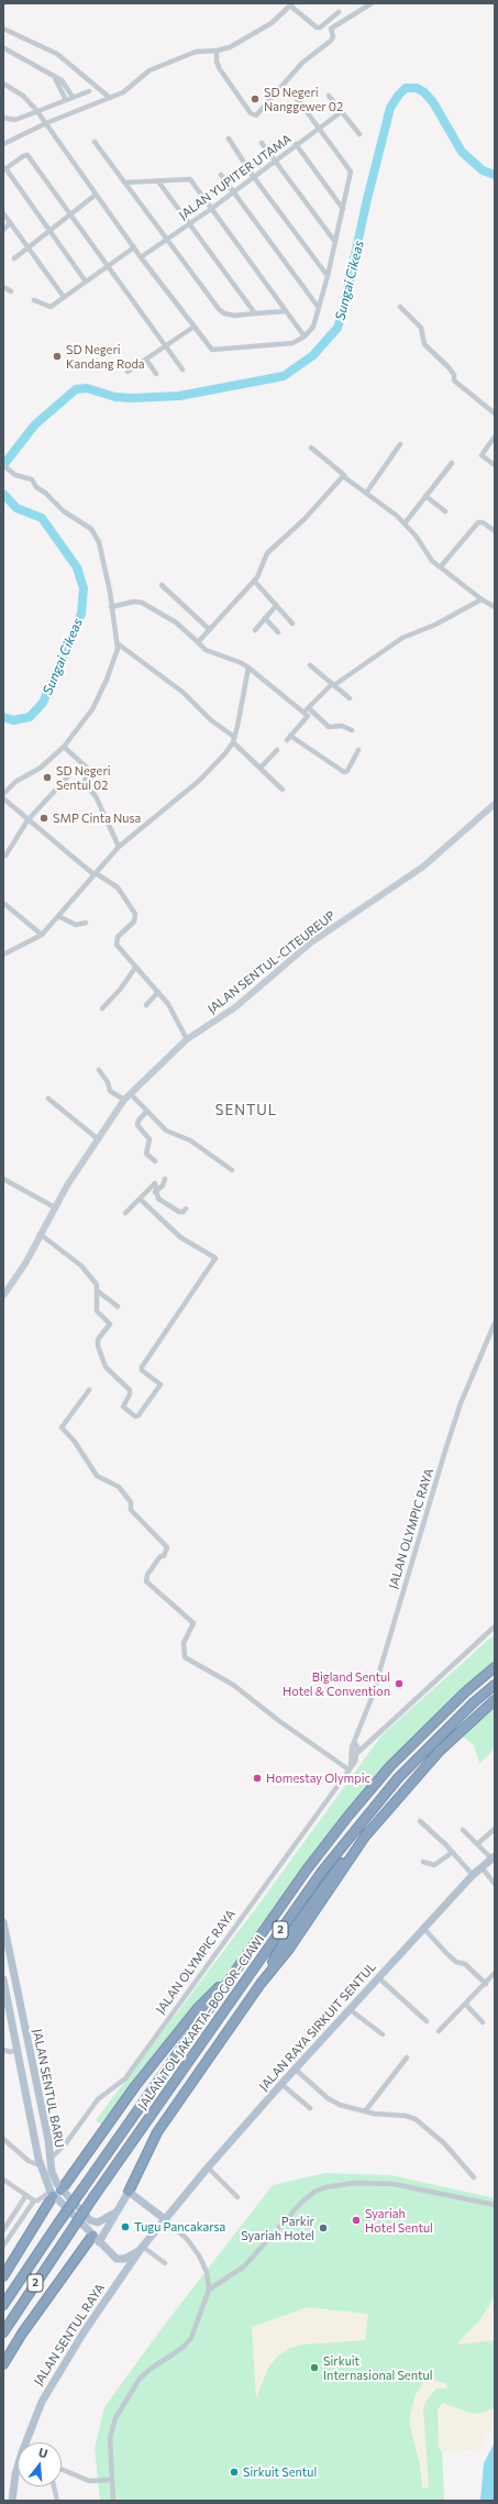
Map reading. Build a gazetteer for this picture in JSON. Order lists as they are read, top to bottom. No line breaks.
{"streets":{"highway":["2","JALAN TOL JAKARTA–BOGOR–CIAWI"],"main road":["JALAN RAYA SIRKUIT SENTUL","JALAN SENTUL BARU","JALAN SENTUL RAYA"],"street":["JALAN YUPITER UTAMA","JALAN SENTUL-CITEUREUP","JALAN OLYMPIC RAYA"]},"crossings":[["JALAN OLYMPIC RAYA","JALAN SENTUL BARU"],["JALAN RAYA SIRKUIT SENTUL","JALAN SENTUL RAYA"],["JALAN SENTUL BARU","JALAN SENTUL RAYA"]],"districts":["SENTUL"],"water":["Sungai Cikeas"],"places":["SD Negeri Nanggewer 02","SD Negeri Kandang Roda","SD Negeri Sentul 02","SMP Cinta Nusa","Bigland Sentul Hotel & Convention","Homestay Olympic","Syariah Hotel Sentul","Tugu Pancakarsa","Parkir Syariah Hotel","Sirkuit Internasional Sentul","Sirkuit Sentul"],"north":"top"}
